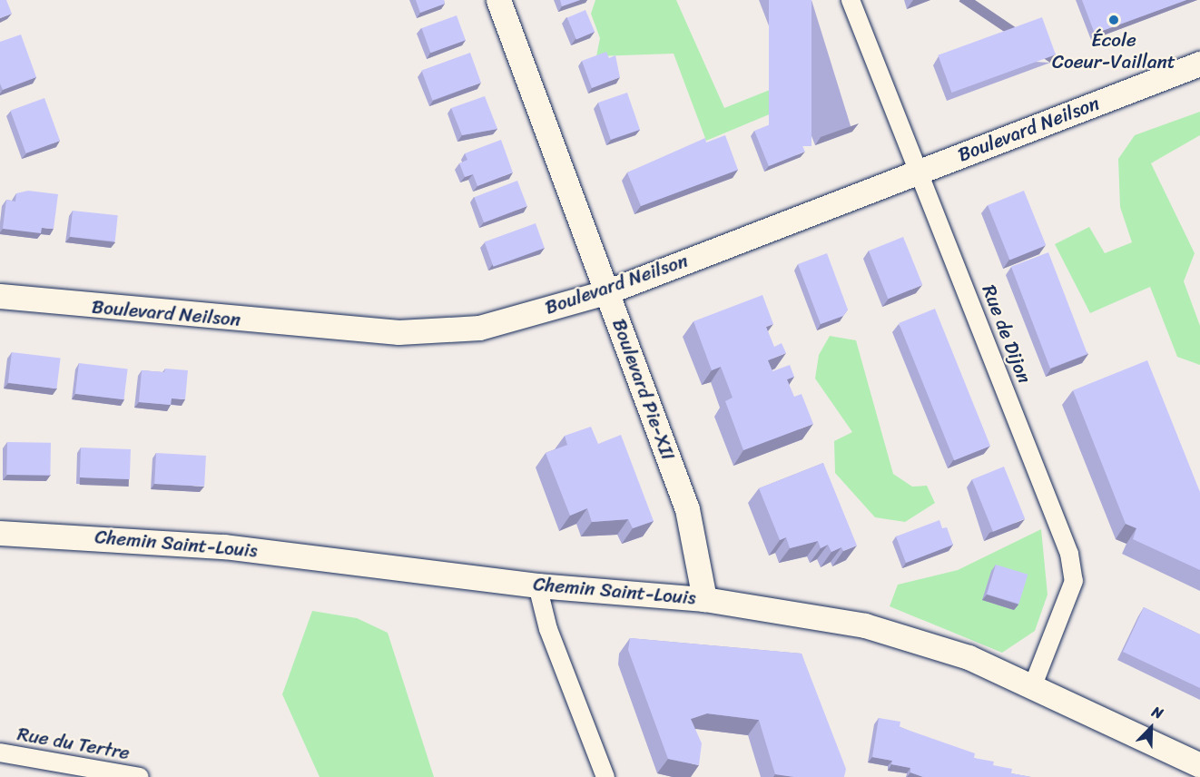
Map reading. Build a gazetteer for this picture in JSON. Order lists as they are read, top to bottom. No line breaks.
{"streets":{"street":["Boulevard Neilson","Rue de Dijon","Boulevard Pie-XII","Chemin Saint-Louis","Rue du Tertre"]},"crossings":[["Boulevard Neilson","Rue de Dijon"],["Boulevard Neilson","Boulevard Pie-XII"],["Rue de Dijon","Chemin Saint-Louis"],["Boulevard Pie-XII","Chemin Saint-Louis"]],"places":["École Coeur-Vaillant"],"north":"top right"}
